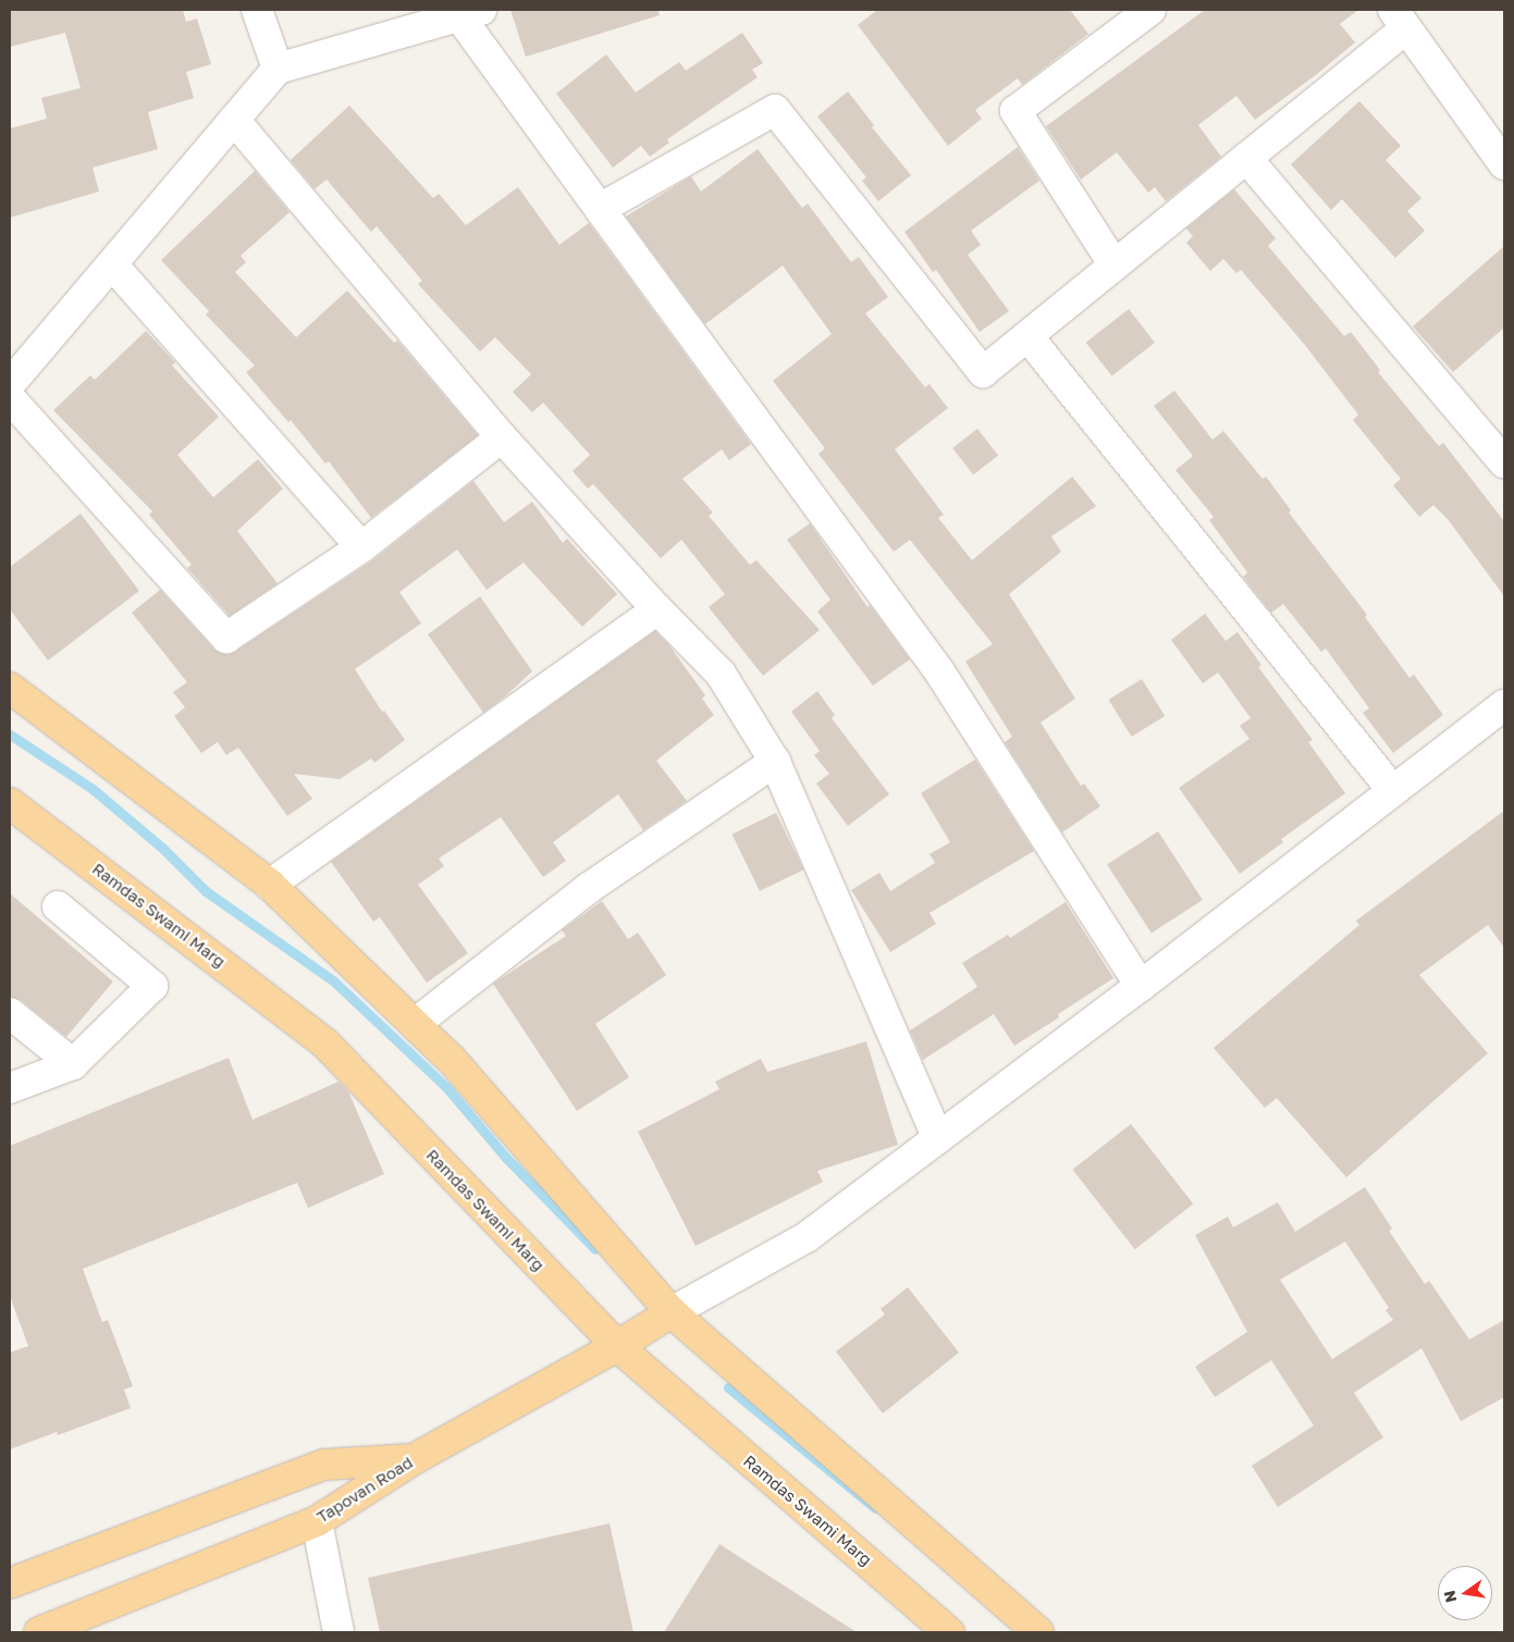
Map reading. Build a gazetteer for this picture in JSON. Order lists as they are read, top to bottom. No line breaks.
{"streets":{"main road":["Ramdas Swami Marg","Tapovan Road"]},"crossings":[["Ramdas Swami Marg","Tapovan Road"]],"north":"left"}
